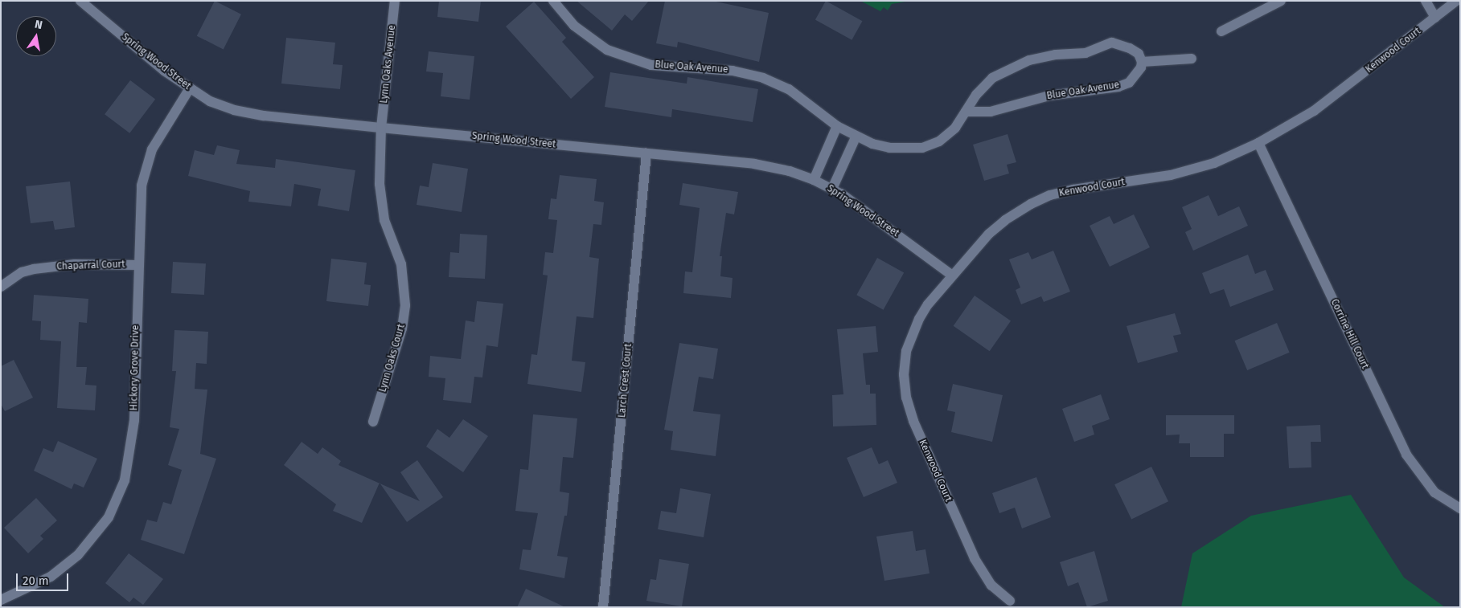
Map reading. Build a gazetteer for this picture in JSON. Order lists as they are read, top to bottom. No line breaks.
{"streets":{"street":["Kenwood Court","Spring Wood Street","Lynn Oaks Avenue","Blue Oak Avenue","Chaparral Court","Corrine Hill Court","Lynn Oaks Court","Hickory Grove Drive","Larch Crest Court"]},"crossings":[["Kenwood Court","Spring Wood Street"],["Kenwood Court","Corrine Hill Court"],["Spring Wood Street","Lynn Oaks Avenue"],["Spring Wood Street","Lynn Oaks Court"],["Spring Wood Street","Hickory Grove Drive"],["Spring Wood Street","Larch Crest Court"],["Lynn Oaks Avenue","Lynn Oaks Court"],["Chaparral Court","Hickory Grove Drive"]],"scale_bar":"20 m","north":"top"}
